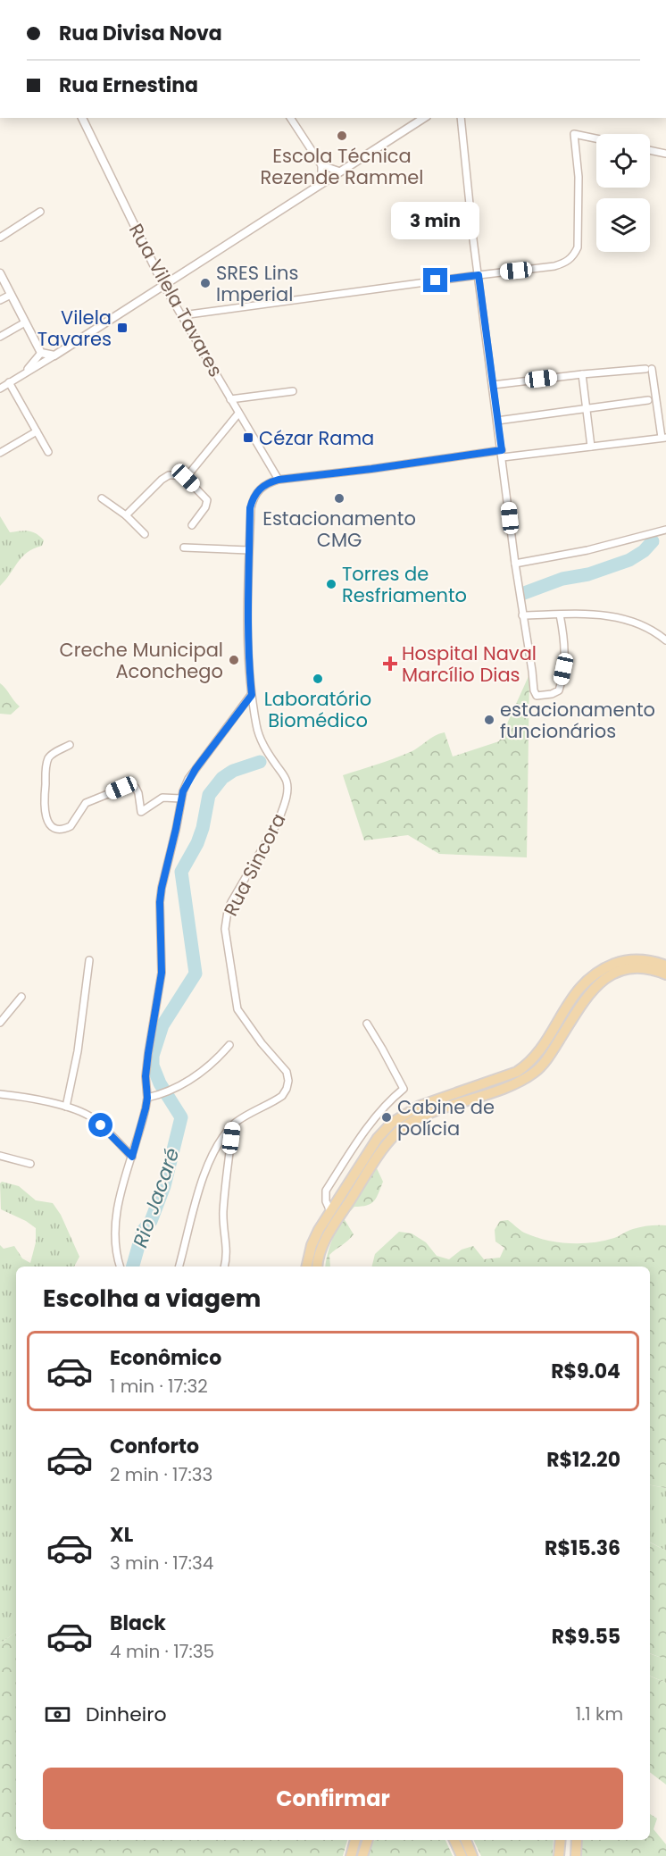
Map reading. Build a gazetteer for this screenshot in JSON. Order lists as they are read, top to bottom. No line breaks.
{"streets":{"street":["Rua Vilela Tavares","Rua Sincora"]},"water":["Rio Jacaré"],"places":{"other":["Escola Técnica Rezende Rammel","SRES Lins Imperial","Estacionamento CMG","Torres de Resfriamento","Creche Municipal Aconchego","Laboratório Biomédico","estacionamento funcionários","Cabine de polícia"],"transit":["Vilela Tavares","Cézar Rama"],"health":["Hospital Naval Marcílio Dias"]},"page":{"banner":["Rua Divisa Nova","Rua Ernestina"],"bubble":"3 min","heading":"Escolha a viagem","list":[{"name":"Econômico","note":"1 min · 17:32","value":"R$9.04"},{"name":"Conforto","note":"2 min · 17:33","value":"R$12.20"},{"name":"XL","note":"3 min · 17:34","value":"R$15.36"},{"name":"Black","note":"4 min · 17:35","value":"R$9.55"}],"pay":["Dinheiro","1.1 km"],"buttons":"Confirmar"}}
